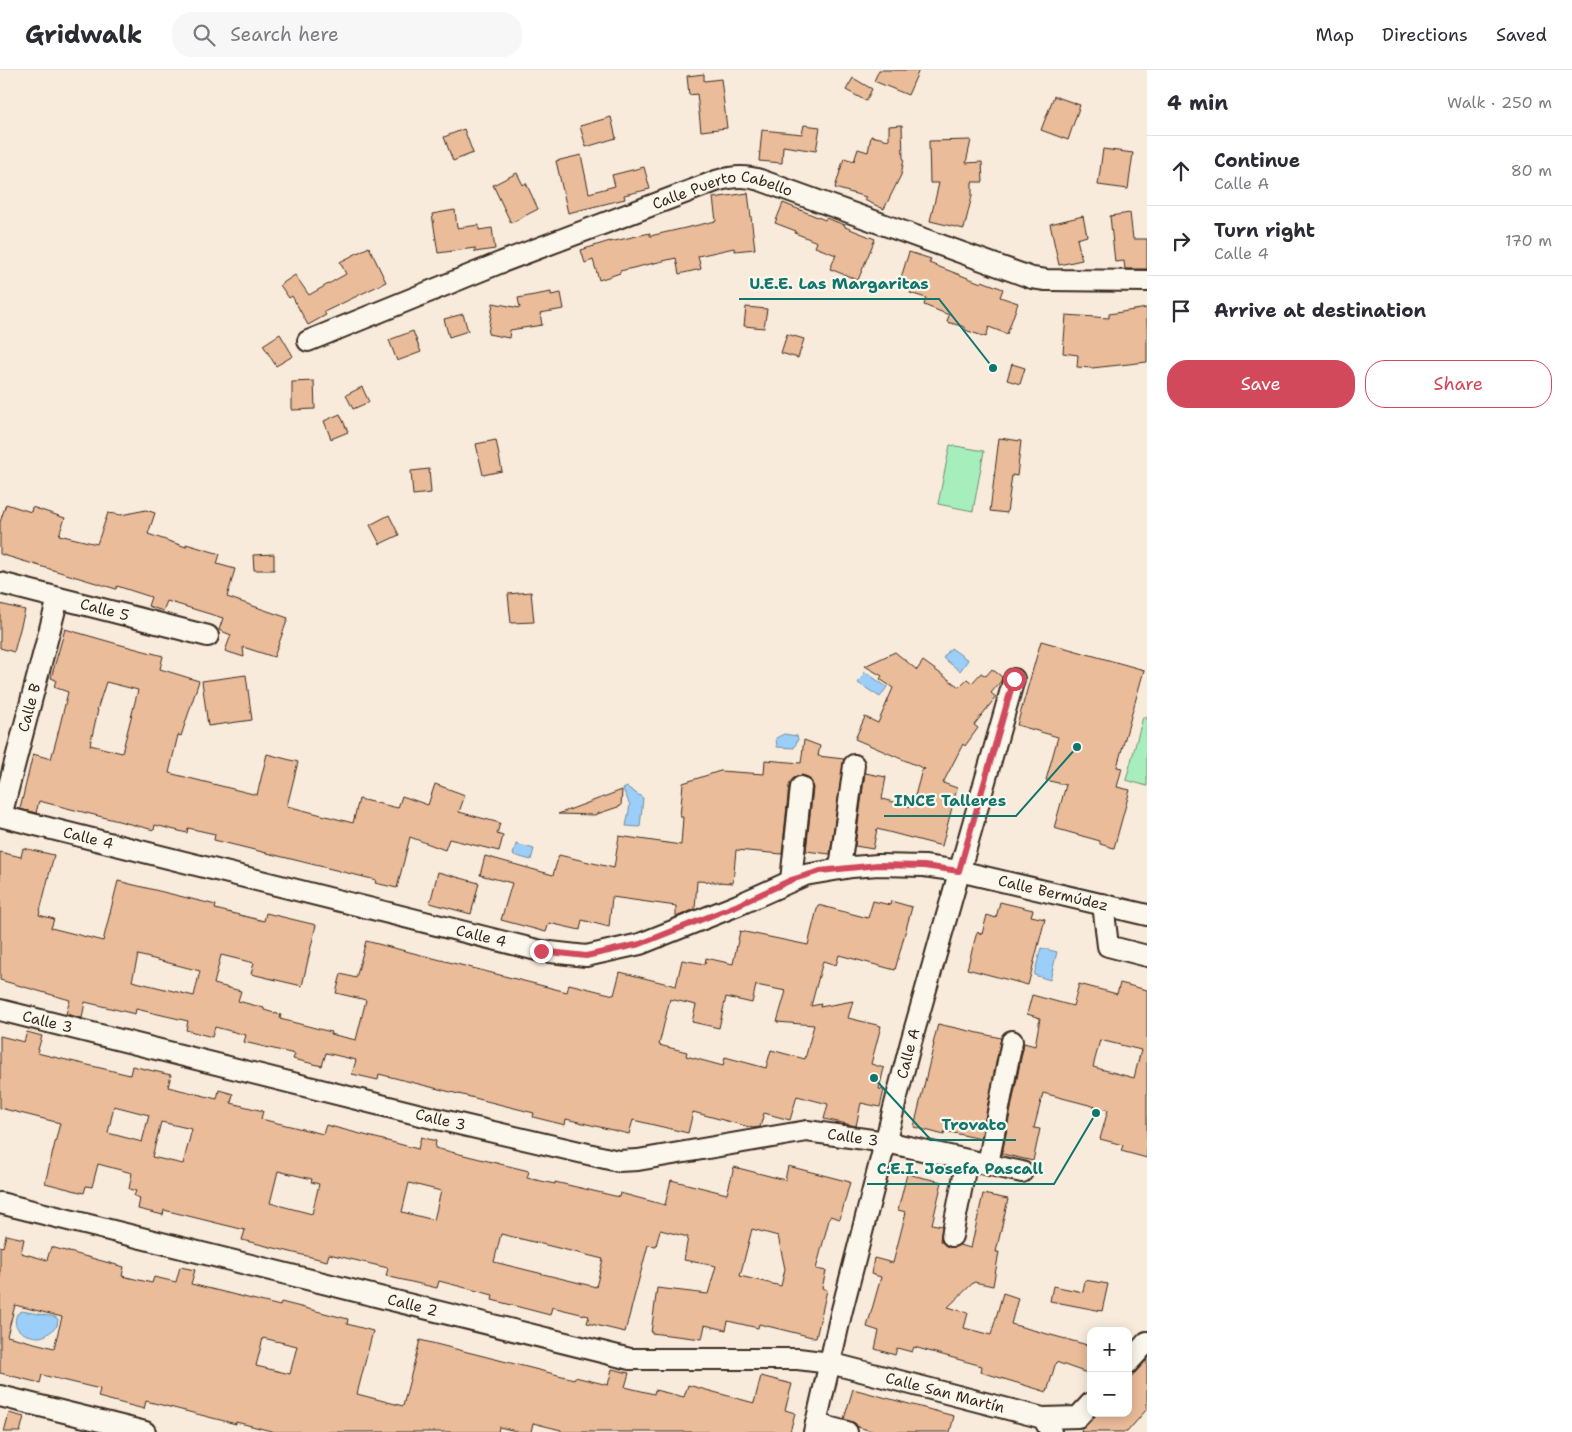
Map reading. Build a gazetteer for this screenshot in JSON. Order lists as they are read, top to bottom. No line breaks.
{"streets":{"street":["Calle Puerto Cabello","Calle 5","Calle B","Calle 4","Calle Bermúdez","Calle 3","Calle A","Calle 2","Calle San Martín"]},"crossings":[["Calle 5","Calle B"],["Calle B","Calle 4"],["Calle 4","Calle Bermúdez"],["Calle 4","Calle A"],["Calle Bermúdez","Calle A"],["Calle 3","Calle A"],["Calle A","Calle 2"],["Calle A","Calle San Martín"],["Calle 2","Calle San Martín"]],"places":["U.E.E. Las Margaritas","INCE Talleres","Trovato","C.E.I. Josefa Pascall"],"page":{"header":"Gridwalk","search":"Search here","nav":["Map","Directions","Saved"],"heading":["4 min","Walk · 250 m"],"list":[["Continue","Calle A","80 m"],["Turn right","Calle 4","170 m"],"Arrive at destination"],"buttons":["Save","Share"],"map_buttons":["+","−"]}}
